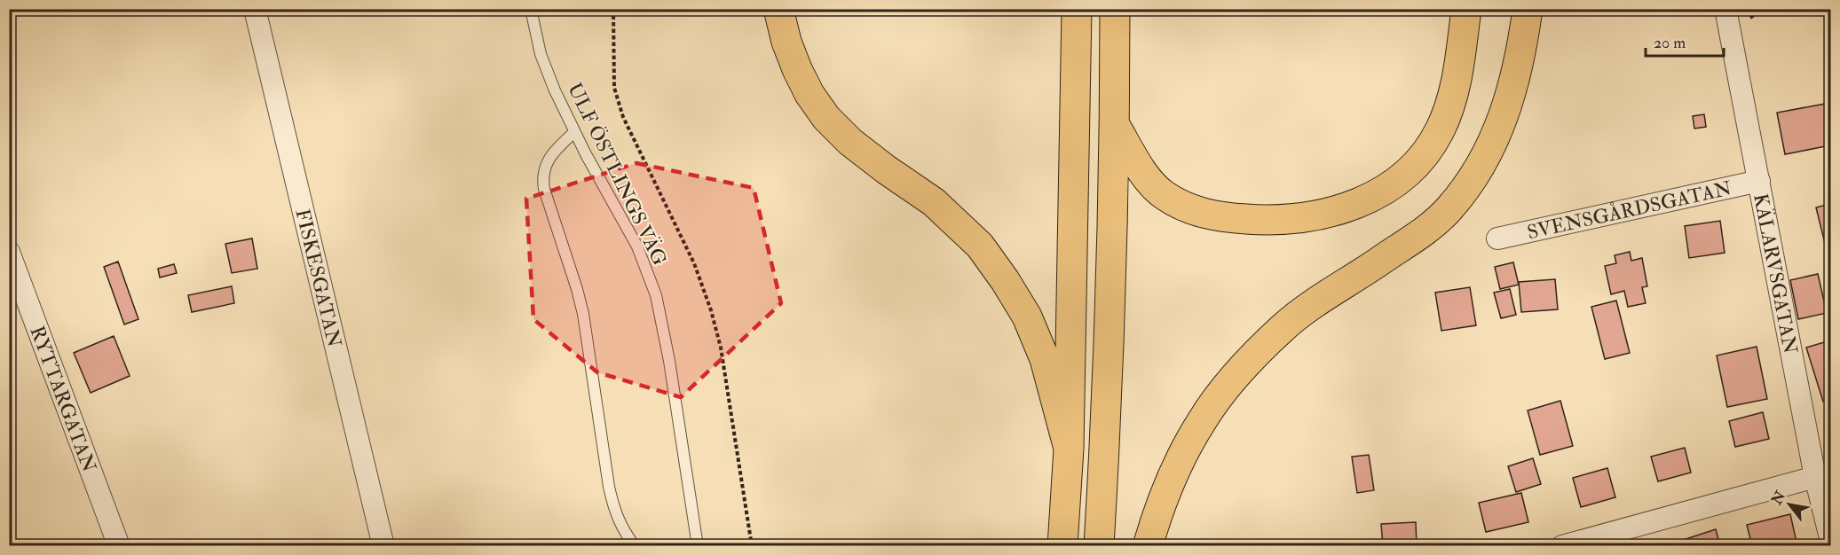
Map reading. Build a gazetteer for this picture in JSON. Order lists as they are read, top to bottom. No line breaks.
{"streets":{"street":["SVENSGÅRDSGATAN","KÄLARVSGATAN","FISKESGATAN","RYTTARGATAN"],"lane":["ULF ÖSTLINGS VÄG"]},"crossings":[["SVENSGÅRDSGATAN","KÄLARVSGATAN"]],"scale_bar":"20 m","north":"top left"}
